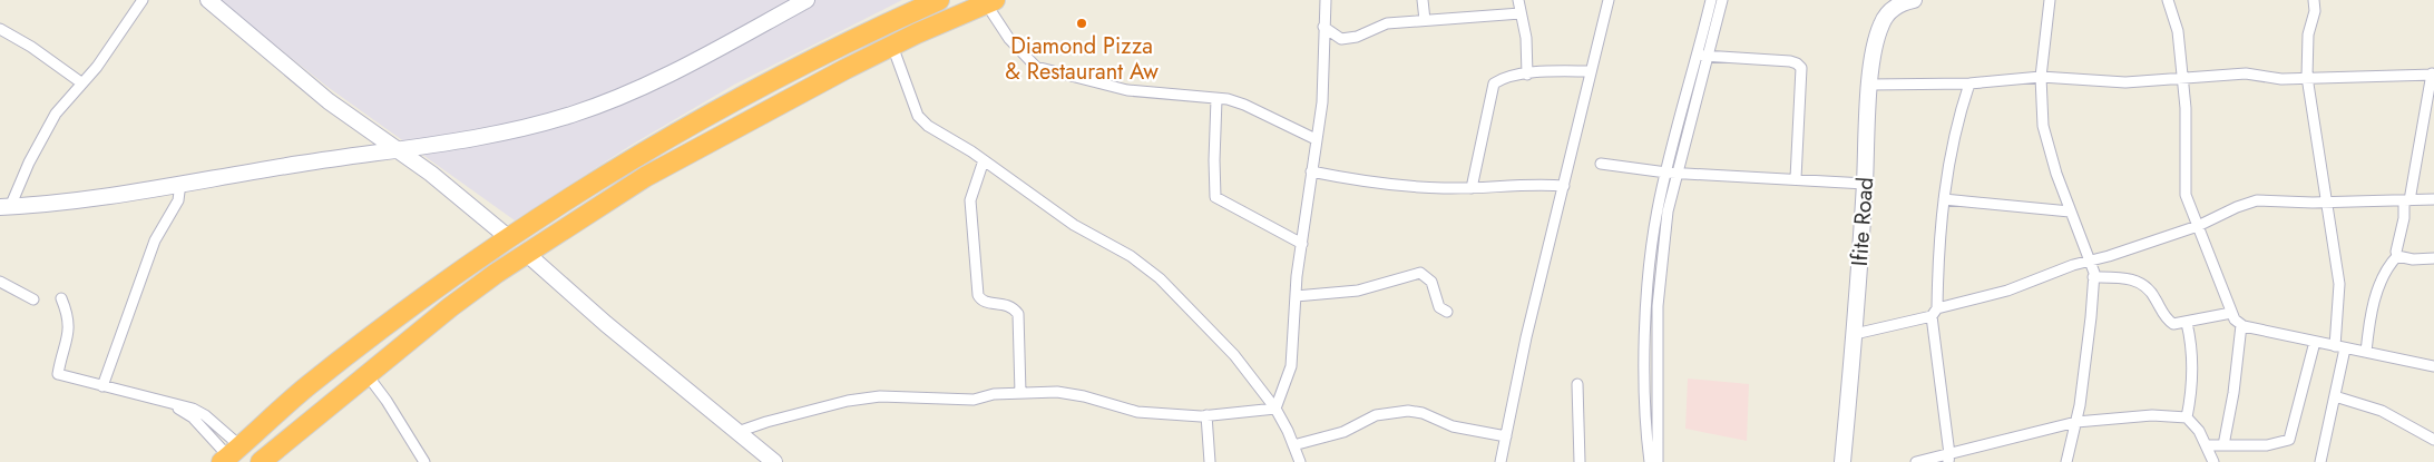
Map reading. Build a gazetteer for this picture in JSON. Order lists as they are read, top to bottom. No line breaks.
{"streets":{"street":["Ifite Road"]},"places":["Diamond Pizza & Restaurant Aw"]}
